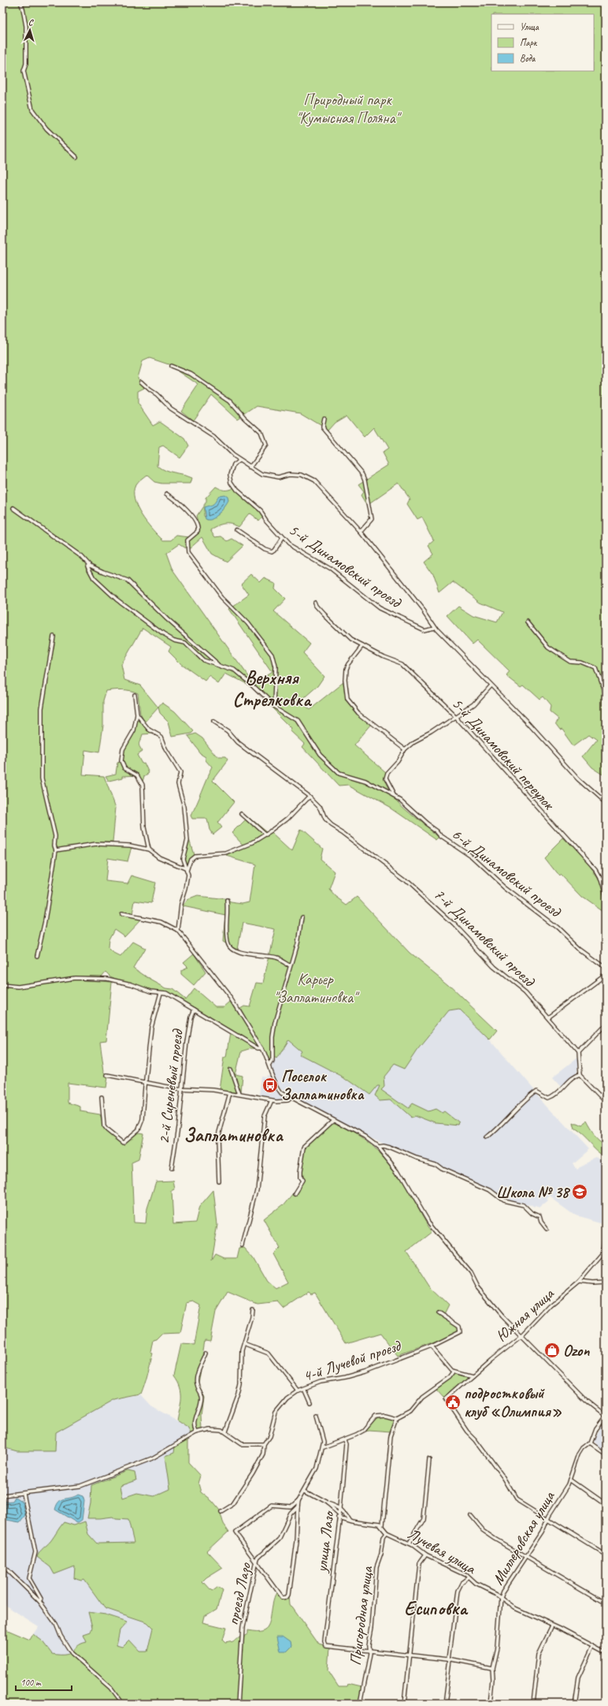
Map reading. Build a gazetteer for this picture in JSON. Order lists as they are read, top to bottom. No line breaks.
{"streets":{"street":["5-й Динамовский проезд","5-й Динамовский переулок","6-й Динамовский проезд","7-й Динамовский проезд","2-й Сиреневый проезд","Южная улица","4-й Лучевой проезд","Миллеровская улица","улица Лазо","Лучевая улица","проезд Лазо","Пригородная улица"]},"crossings":[["5-й Динамовский проезд","6-й Динамовский проезд"],["5-й Динамовский переулок","6-й Динамовский проезд"],["Южная улица","Миллеровская улица"],["Миллеровская улица","Лучевая улица"],["улица Лазо","Пригородная улица"],["Лучевая улица","Пригородная улица"]],"districts":["Верхняя Стрелковка","Заплатиновка","Есиповка"],"parks":["Природный парк \"Кумысная Поляна\"","Карьер \"Заплатиновка\""],"places":{"bus stop":["Поселок Заплатиновка"],"school or university":["Школа № 38"],"shop":["Ozon"],"public building":["подростковый клуб «Олимпия»"]},"legend":["Улица","Парк","Вода"],"scale_bar":"100 m","north":"top"}
